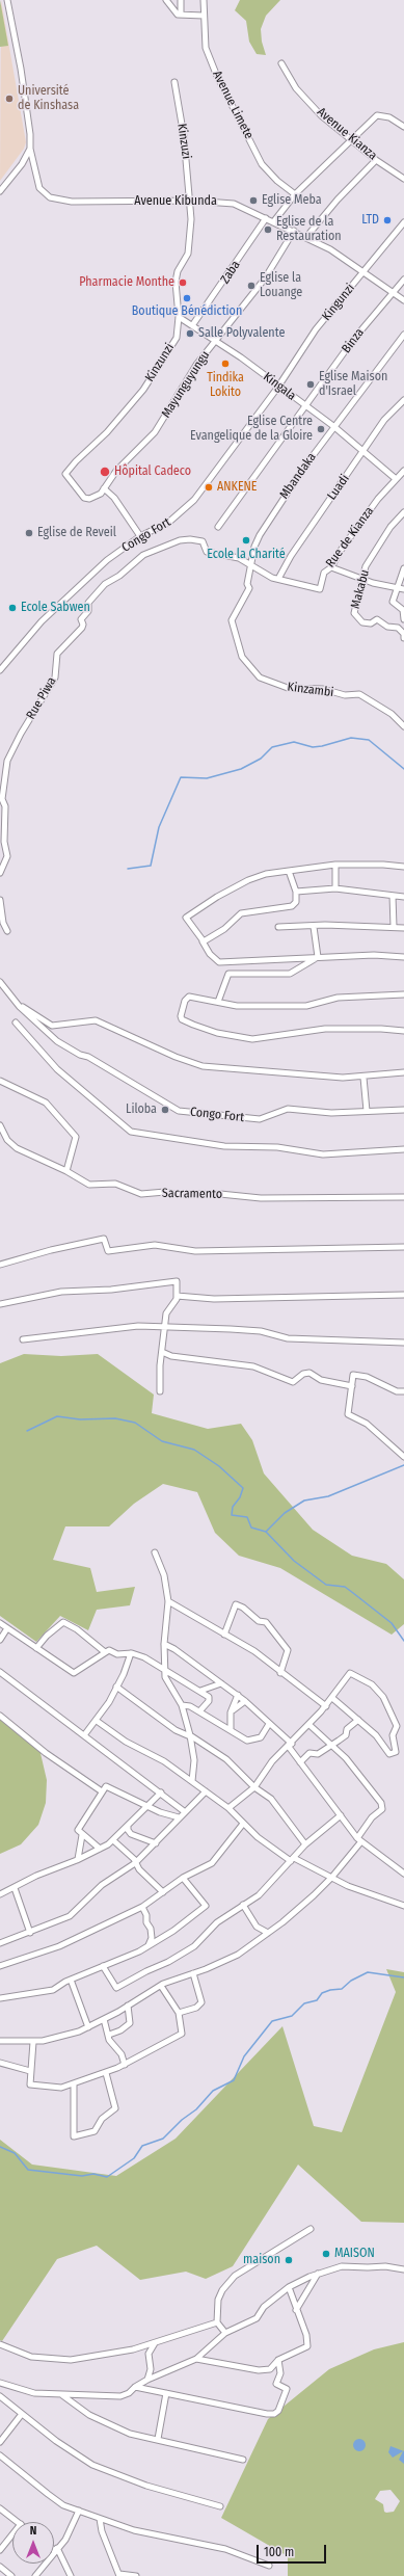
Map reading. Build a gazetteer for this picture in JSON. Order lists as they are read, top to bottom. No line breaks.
{"streets":{"street":["Avenue Limete","Avenue Kianza","Kinzuzi","Avenue Kibunda","Zaba","Kingunzi","Binza","Kinzunzi","Mayunguyungu","Kingala","Mbandaka","Luadi","Congo Fort","Rue de Kianza","Makabu","Kinzambi","Rue Piwa","Sacramento"]},"crossings":[["Kinzuzi","Avenue Kibunda"],["Kinzuzi","Kinzunzi"],["Avenue Kibunda","Zaba"],["Avenue Kibunda","Kingunzi"],["Avenue Kibunda","Binza"],["Avenue Kibunda","Kinzunzi"],["Avenue Kibunda","Mayunguyungu"],["Zaba","Kingala"],["Kingunzi","Kingala"],["Kingunzi","Congo Fort"],["Binza","Kingala"],["Kinzunzi","Mayunguyungu"],["Kinzunzi","Kingala"],["Mayunguyungu","Kingala"],["Kingala","Mbandaka"],["Kingala","Luadi"],["Kingala","Congo Fort"],["Kingala","Rue de Kianza"],["Mbandaka","Rue de Kianza"],["Mbandaka","Kinzambi"],["Mbandaka","Rue Piwa"],["Luadi","Rue de Kianza"],["Rue de Kianza","Kinzambi"],["Rue de Kianza","Rue Piwa"],["Kinzambi","Rue Piwa"]],"places":["Université de Kinshasa","Eglise Meba","LTD","Eglise de la Restauration","Pharmacie Monthe","Eglise la Louange","Boutique Bénédiction","Salle Polyvalente","Tindika Lokito","Eglise Maison d'Israel","Eglise Centre Evangelique de la Gloire","Hôpital Cadeco","ANKENE","Eglise de Reveil","Ecole la Charité","Ecole Sabwen","Liloba","MAISON","maison"],"scale_bar":"100 m","north":"top"}
